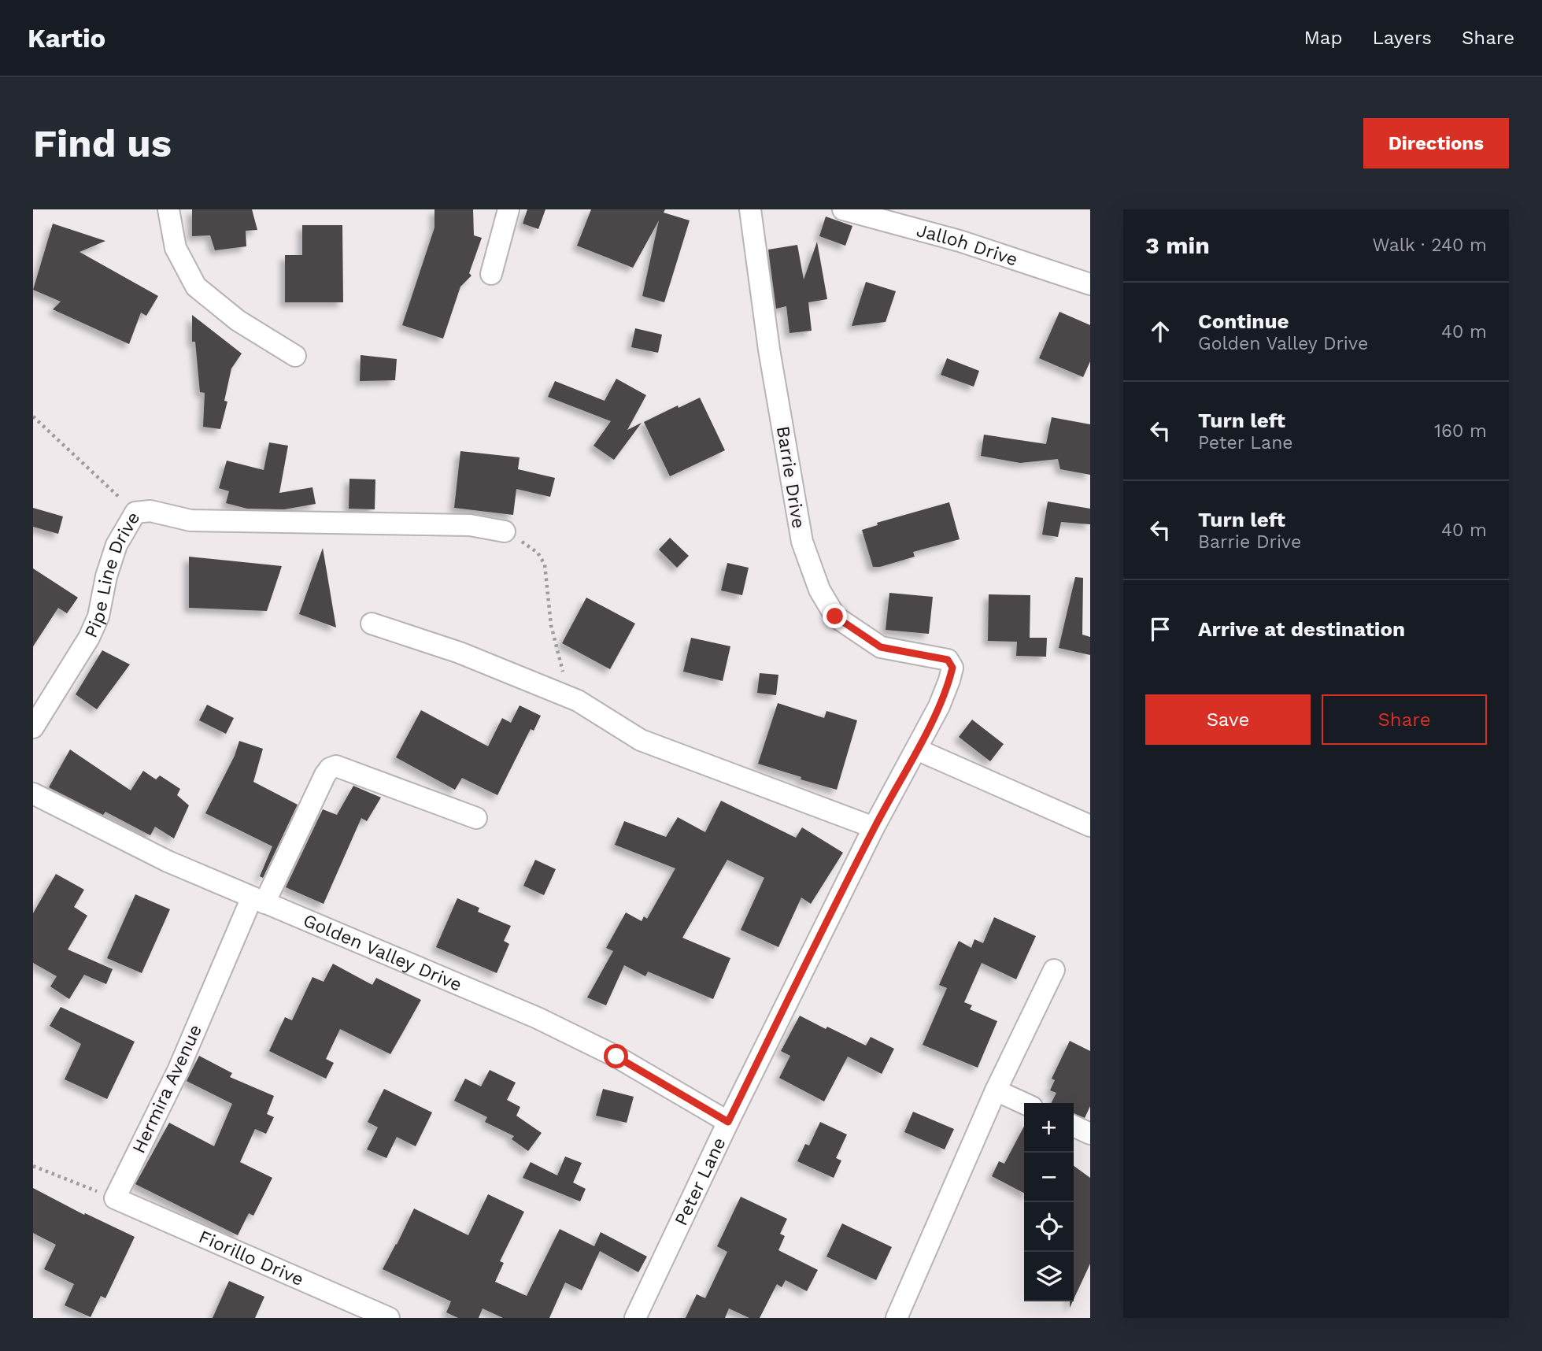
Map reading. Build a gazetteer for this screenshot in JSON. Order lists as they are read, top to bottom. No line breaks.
{"streets":{"street":["Jalloh Drive","Barrie Drive","Pipe Line Drive","Golden Valley Drive","Hermira Avenue","Peter Lane","Fiorillo Drive"]},"crossings":[["Barrie Drive","Peter Lane"],["Golden Valley Drive","Hermira Avenue"],["Golden Valley Drive","Peter Lane"],["Hermira Avenue","Fiorillo Drive"]],"page":{"header":"Kartio","nav":["Map","Layers","Share"],"buttons":["Directions",["Save","Share"]],"title":"Find us","heading":["3 min","Walk · 240 m"],"list":[["Continue","Golden Valley Drive","40 m"],["Turn left","Peter Lane","160 m"],["Turn left","Barrie Drive","40 m"],"Arrive at destination"],"map_buttons":["+","−"]}}
